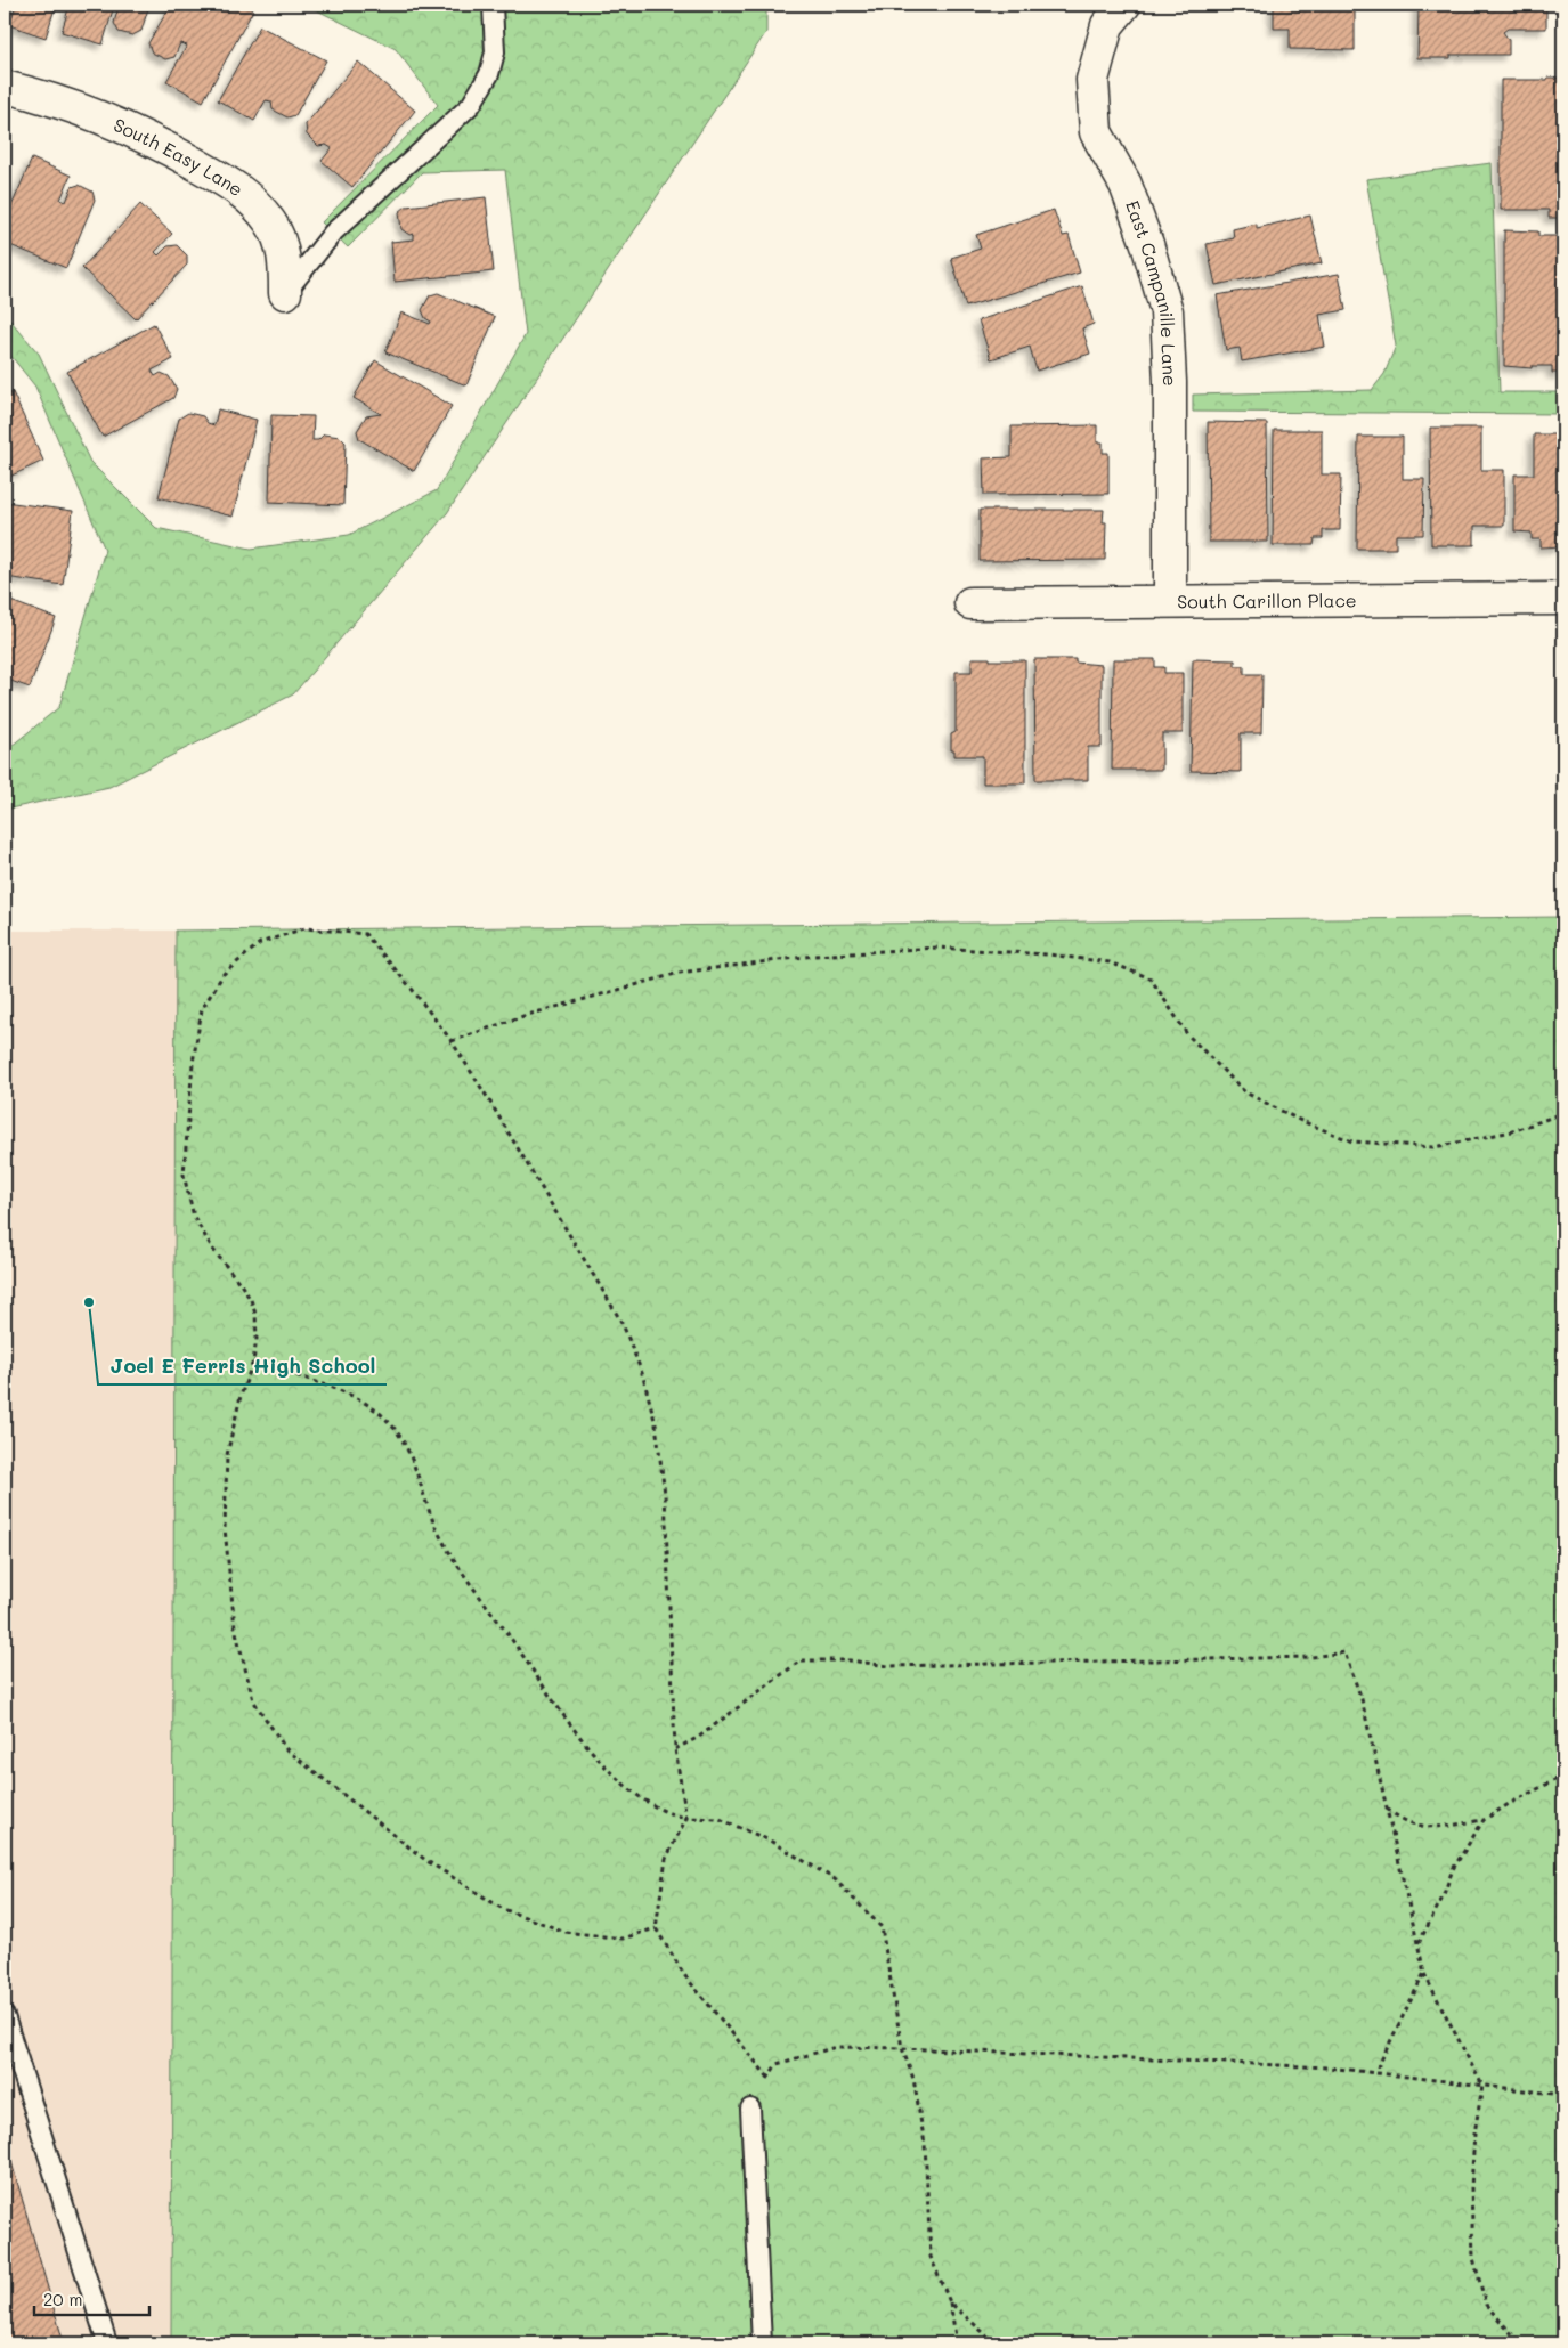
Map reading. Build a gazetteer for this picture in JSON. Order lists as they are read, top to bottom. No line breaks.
{"streets":{"street":["South Easy Lane","East Campanille Lane","South Carillon Place"]},"crossings":[["East Campanille Lane","South Carillon Place"]],"places":["Joel E Ferris High School"],"scale_bar":"20 m"}
